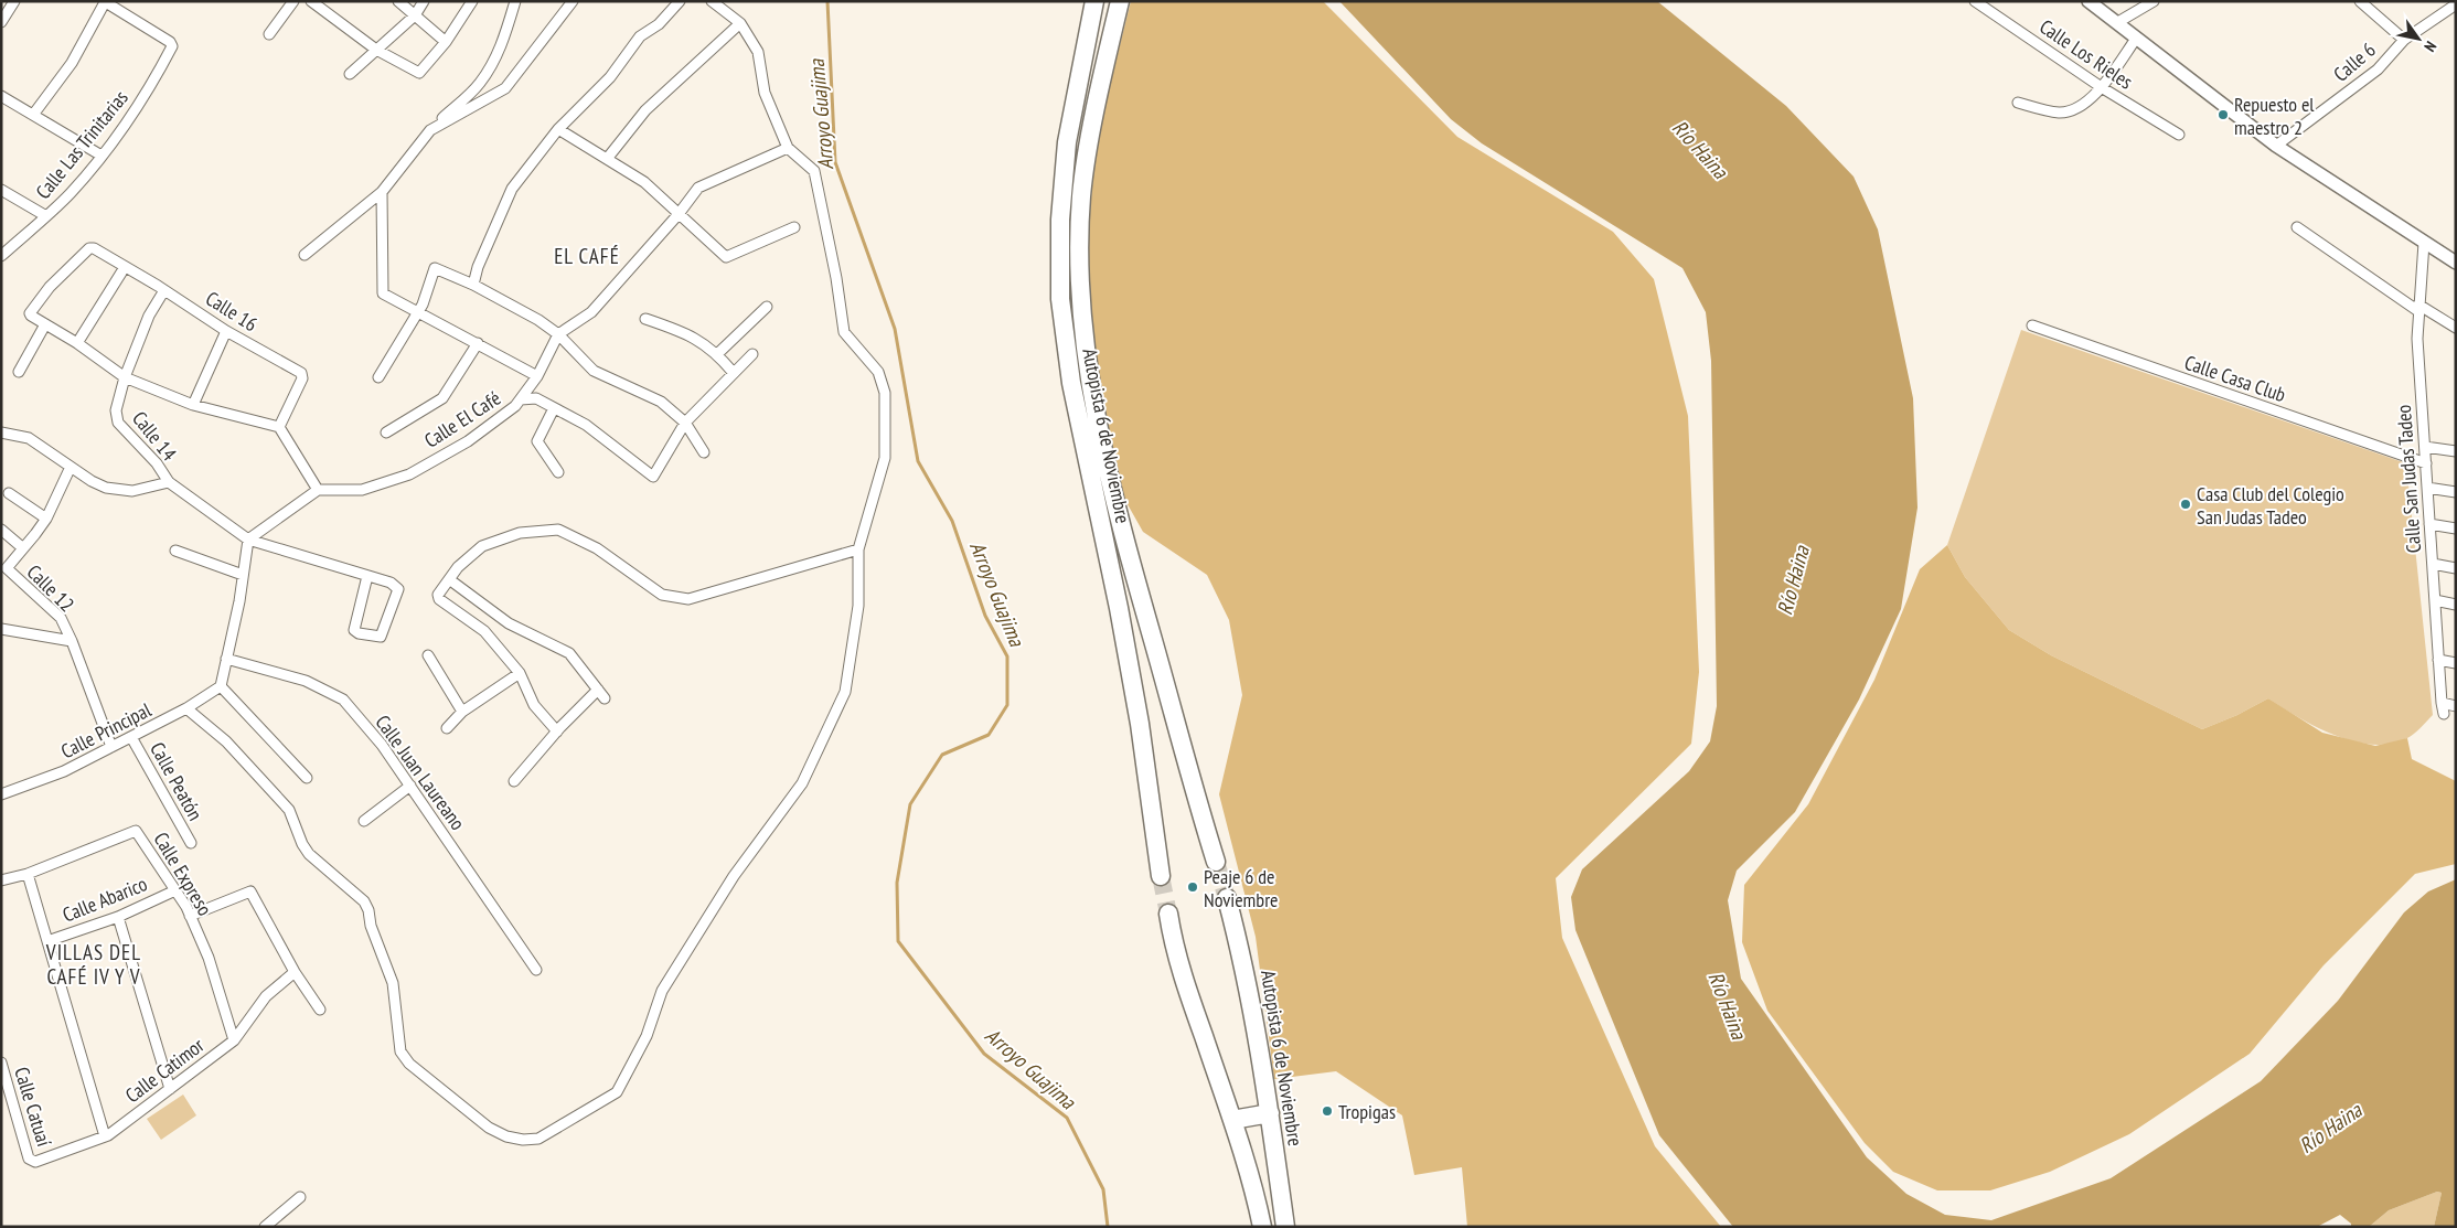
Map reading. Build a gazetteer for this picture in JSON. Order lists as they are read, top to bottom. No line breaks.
{"streets":{"highway":["Autopista 6 de Noviembre"],"street":["Calle Los Rieles","Calle 6","Calle Las Trinitarias","Calle 16","Calle Casa Club","Calle El Café","Calle 14","Calle San Judas Tadeo","Calle 12","Calle Principal","Calle Juan Laureano","Calle Peatón","Calle Expreso","Calle Abarico","Calle Catimor","Calle Catuaí"]},"crossings":[["Calle 16","Calle 14"],["Calle Casa Club","Calle San Judas Tadeo"],["Calle 12","Calle Principal"],["Calle Principal","Calle Peatón"],["Calle Expreso","Calle Abarico"],["Calle Expreso","Calle Catimor"],["Calle Catimor","Calle Catuaí"]],"districts":["EL CAFÉ","VILLAS DEL CAFÉ IV Y V"],"water":["Arroyo Guajima","Río Haina"],"places":["Repuesto el maestro 2","Casa Club del Colegio San Judas Tadeo","Peaje 6 de Noviembre","Tropigas"],"north":"bottom right"}
